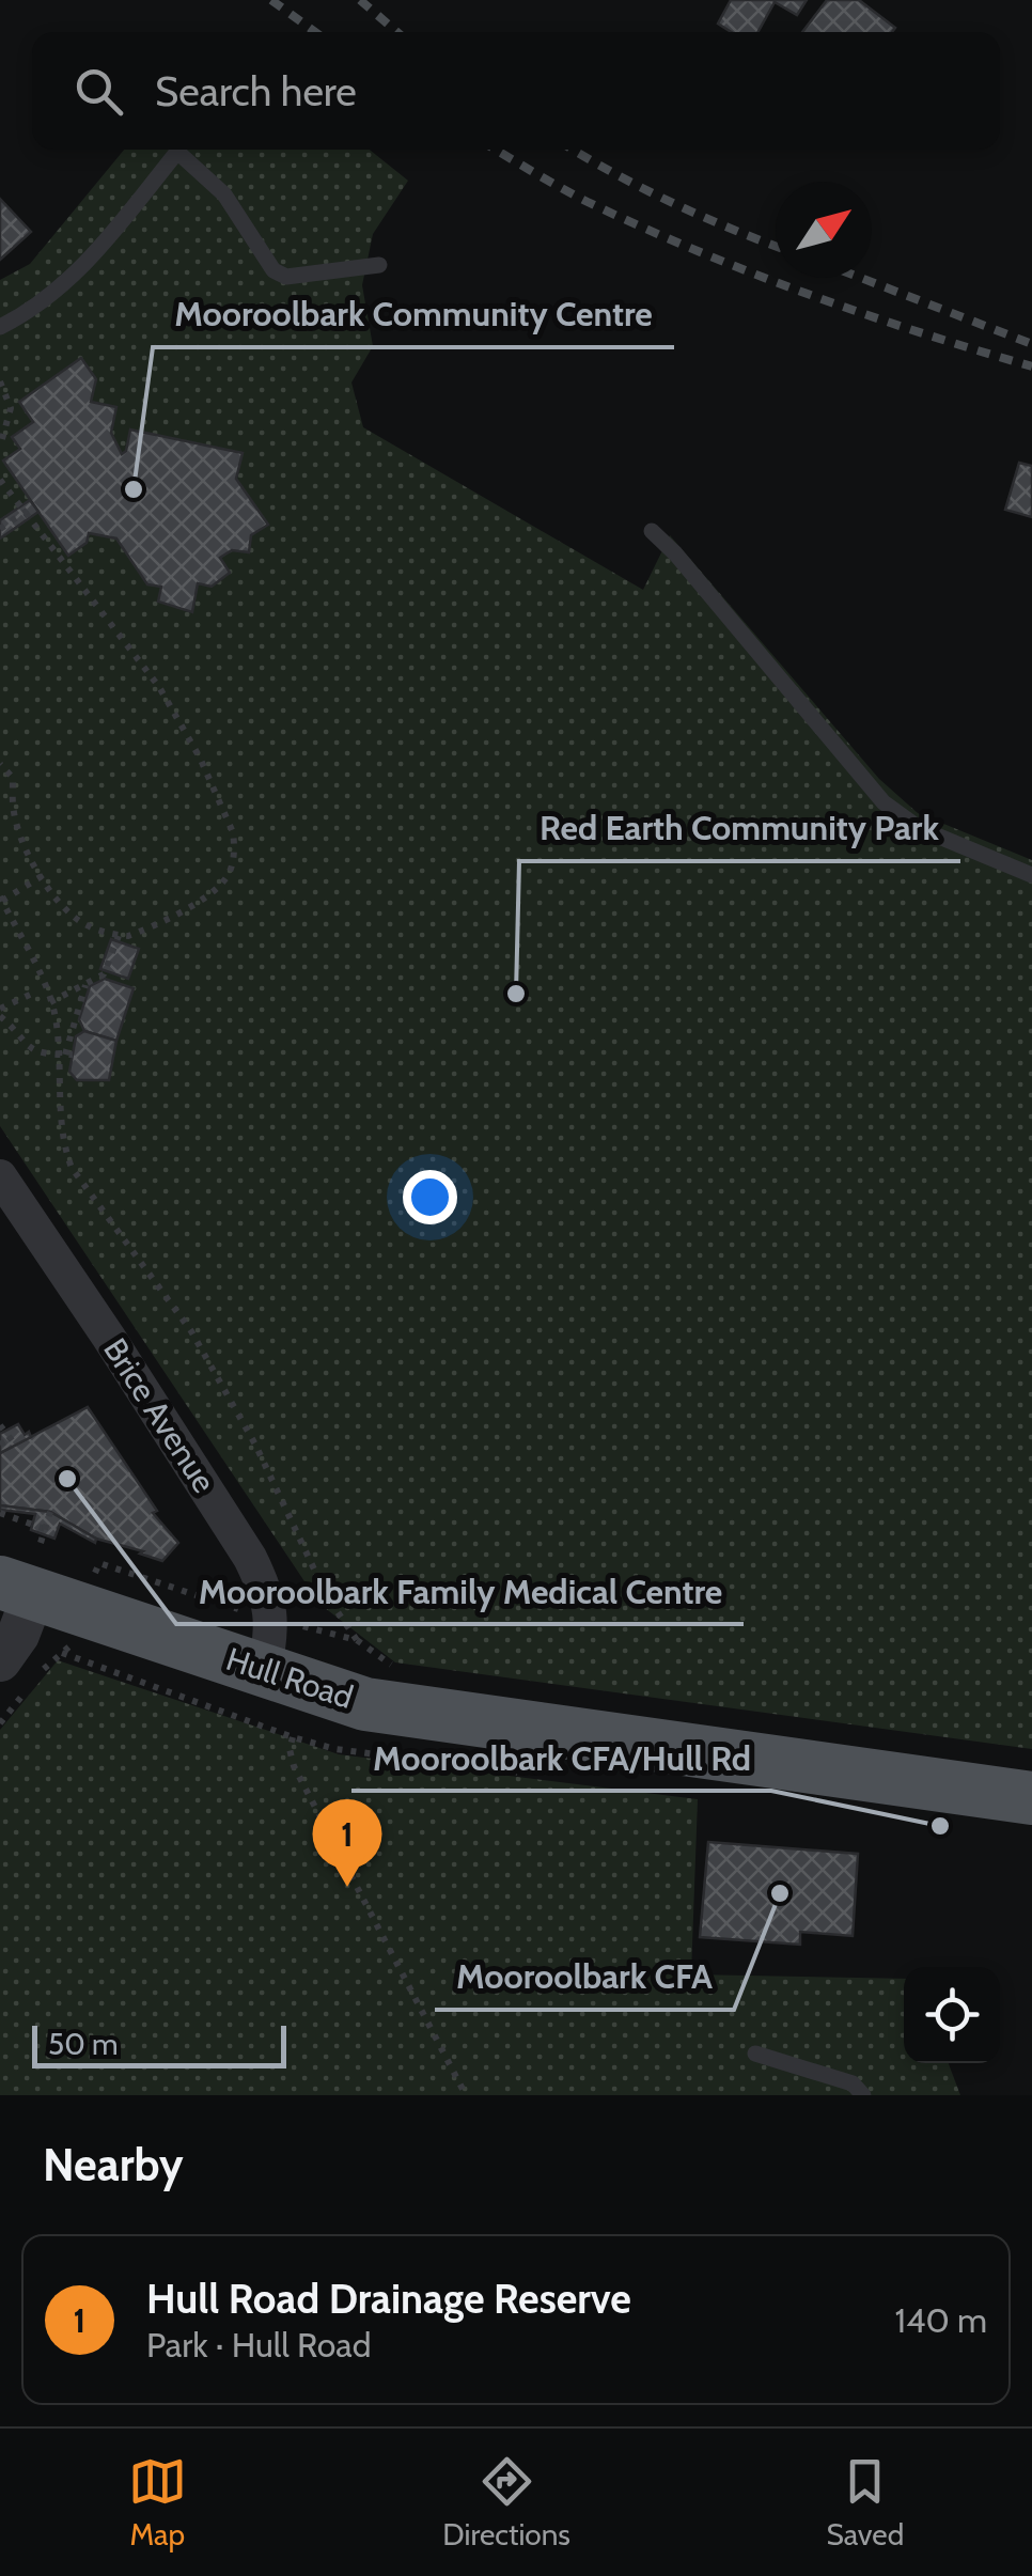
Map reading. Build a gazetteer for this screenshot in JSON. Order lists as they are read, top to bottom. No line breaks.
{"streets":{"main road":["Hull Road"],"street":["Brice Avenue"]},"crossings":[["Brice Avenue","Hull Road"]],"places":["Mooroolbark Community Centre","Red Earth Community Park","Mooroolbark Family Medical Centre","Mooroolbark CFA/Hull Rd","Mooroolbark CFA"],"scale_bar":"50 m","north":"top right","page":{"search":"Search here","pins":"1","scale":"50 m","heading":"Nearby","list":[{"mark":"1","name":"Hull Road Drainage Reserve","note":"Park · Hull Road","value":"140 m"}],"nav":["Map","Directions","Saved"]}}
